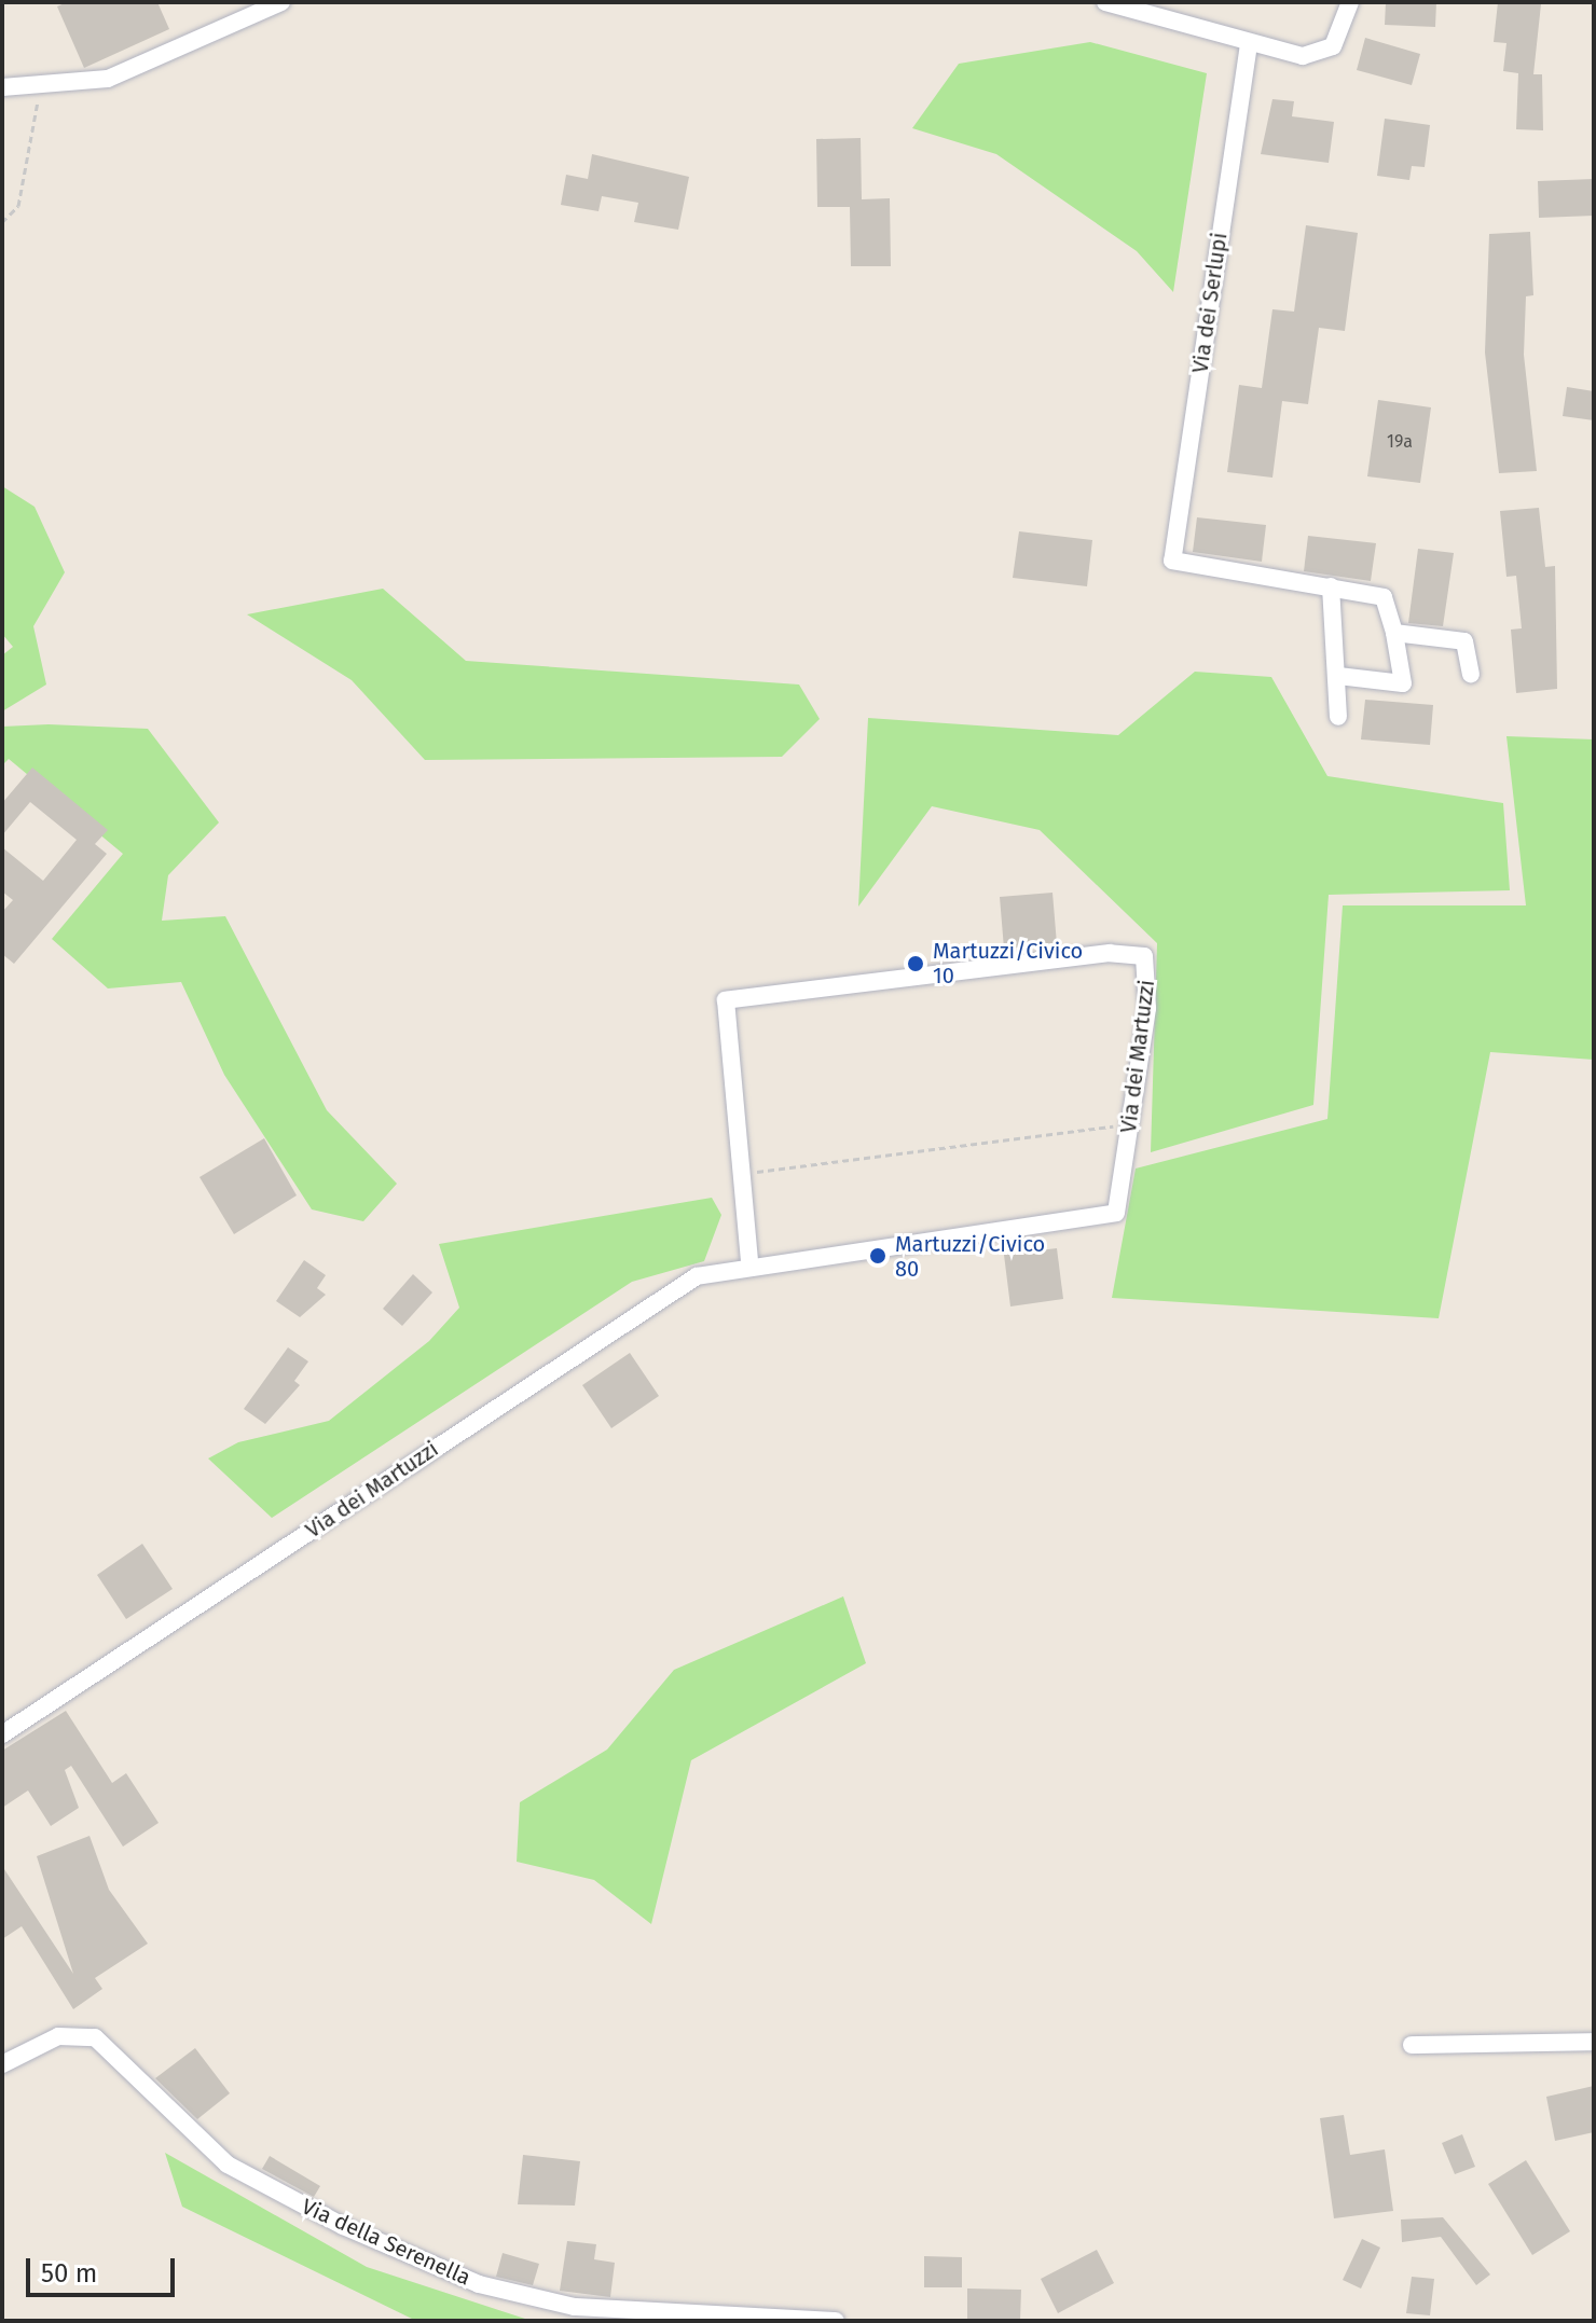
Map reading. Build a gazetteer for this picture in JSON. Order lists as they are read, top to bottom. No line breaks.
{"streets":{"street":["Via dei Serlupi","Via dei Martuzzi","Via della Serenella"]},"places":["Martuzzi/Civico 10","Martuzzi/Civico 80"],"house_numbers":["19a"],"scale_bar":"50 m"}
